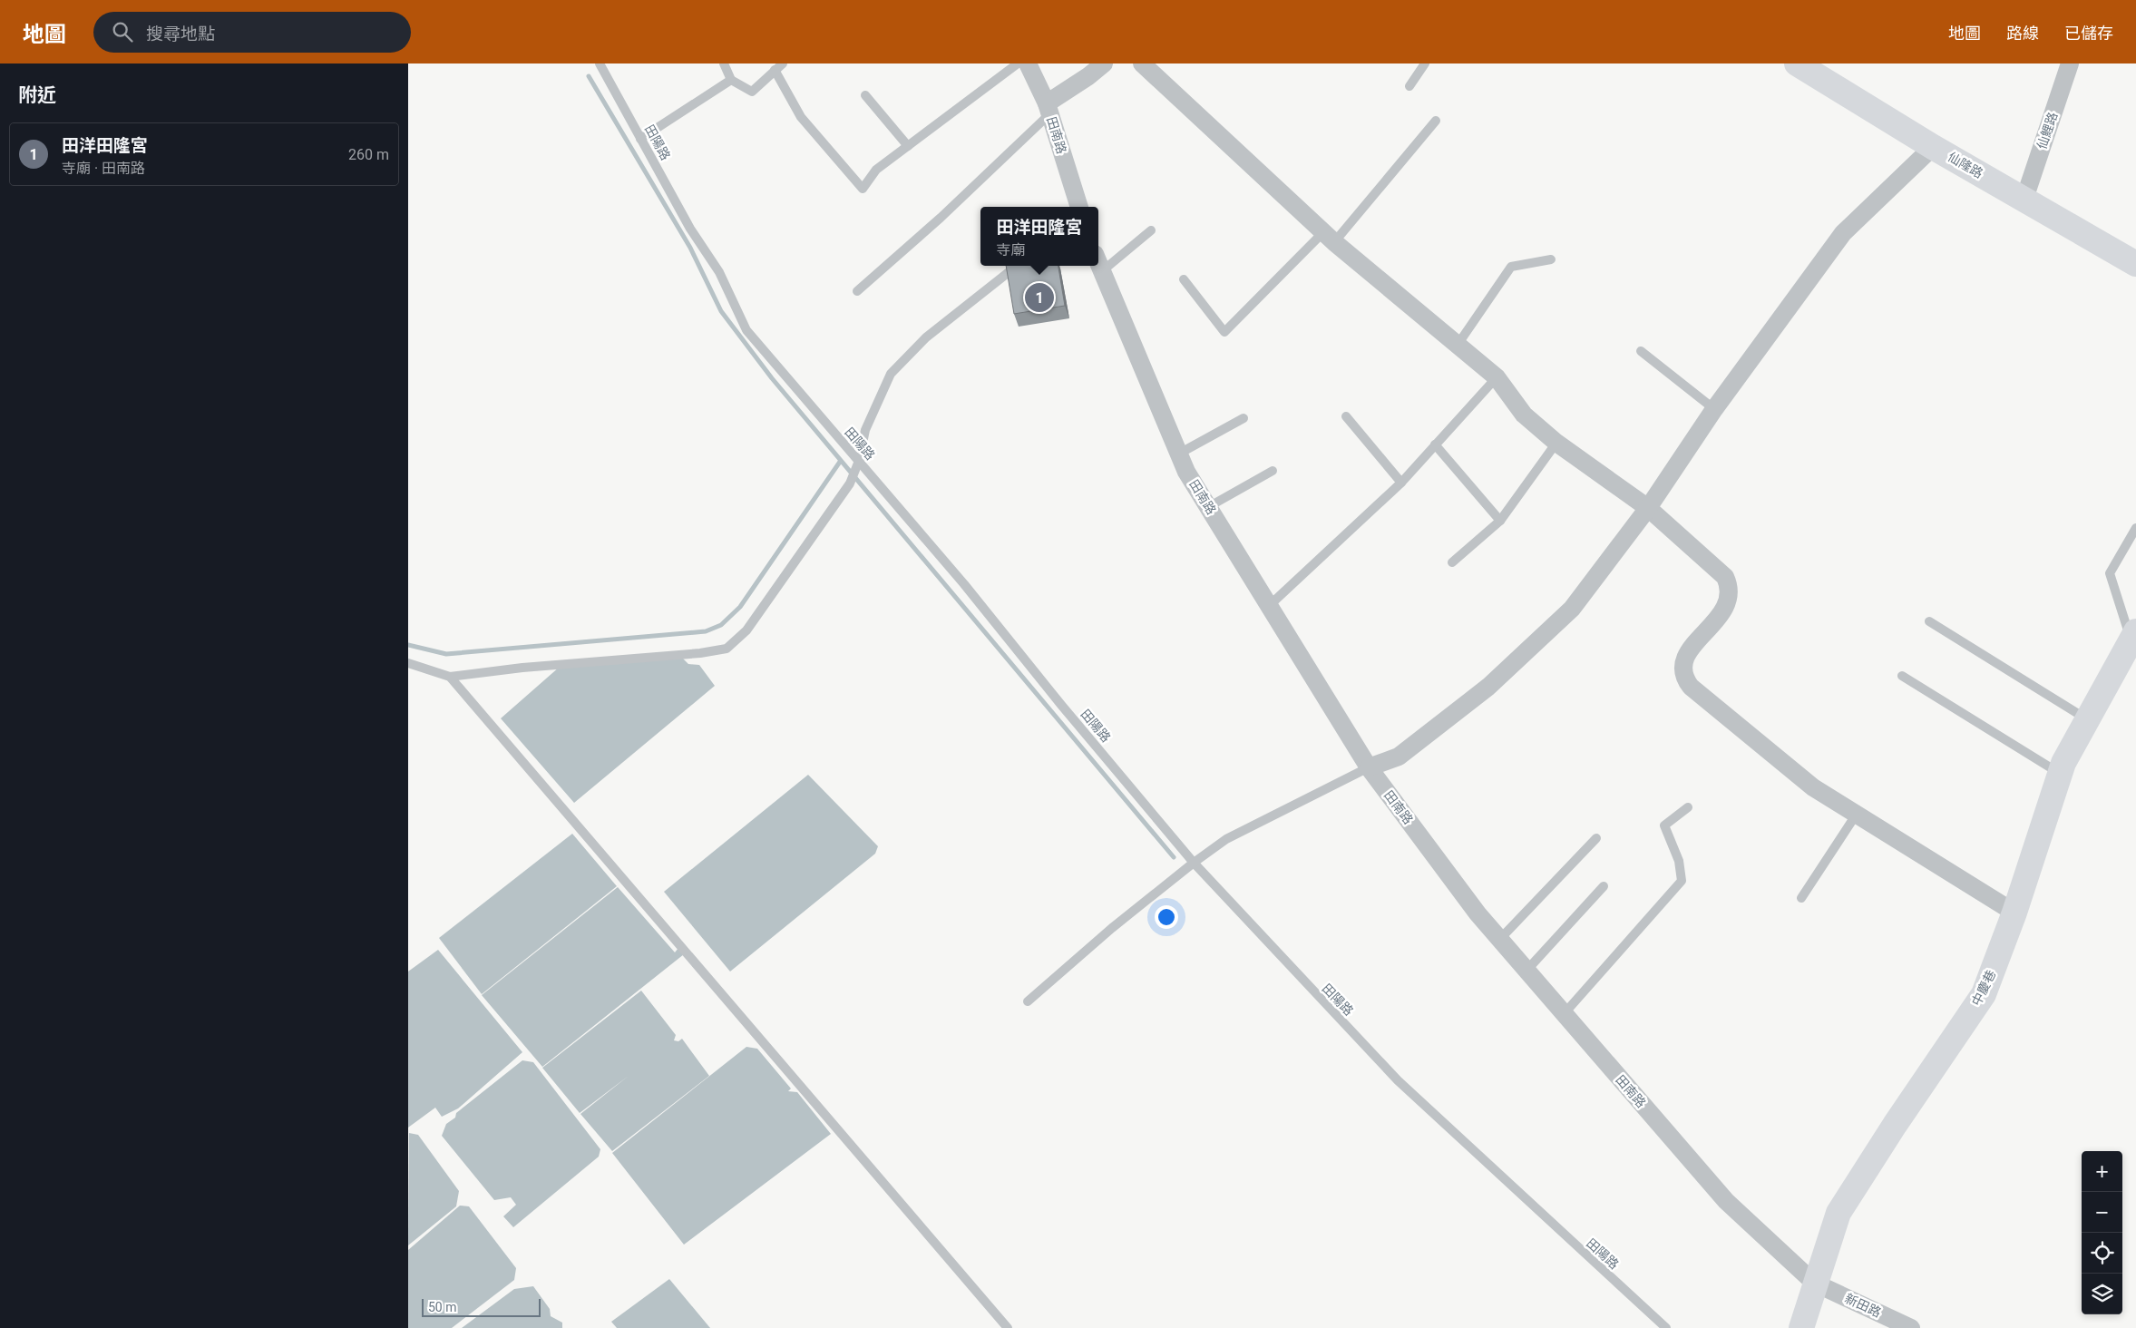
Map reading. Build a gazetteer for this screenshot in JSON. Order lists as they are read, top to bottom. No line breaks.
{"streets":{"street":["仙鯉路","田南路","仙隆路","中慶巷","新田路"],"lane":["田陽路"]},"crossings":[["仙鯉路","仙隆路"],["田南路","中慶巷"],["田南路","新田路"],["中慶巷","新田路"]],"scale_bar":"50 m","page":{"header":"地圖","search":"搜尋地點","nav":["地圖","路線","已儲存"],"heading":"附近","list":[{"mark":"1","name":"田洋田隆宮","note":"寺廟 · 田南路","value":"260 m"}],"popup":["田洋田隆宮","寺廟"],"pins":"1","map_buttons":["+","−"],"scale":"50 m"}}
